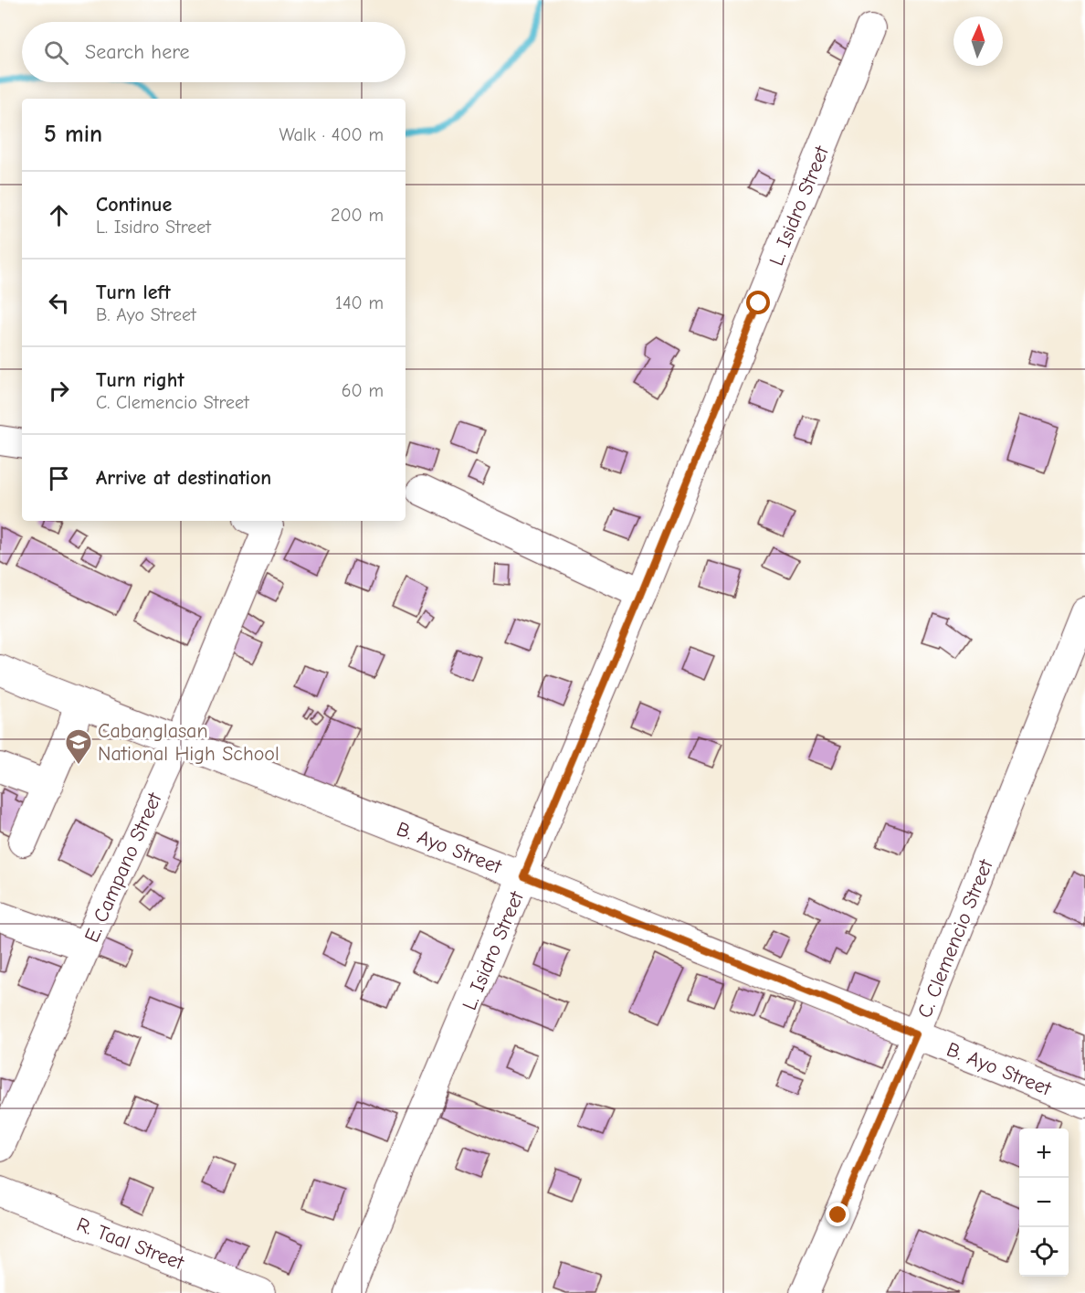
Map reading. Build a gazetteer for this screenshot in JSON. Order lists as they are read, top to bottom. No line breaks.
{"streets":{"street":["L. Isidro Street","B. Ayo Street","E. Campano Street","C. Clemencio Street","R. Taal Street"]},"crossings":[["L. Isidro Street","B. Ayo Street"],["B. Ayo Street","E. Campano Street"],["B. Ayo Street","C. Clemencio Street"]],"places":{"school or university":["Cabanglasan National High School"]},"north":"top","page":{"search":"Search here","heading":["5 min","Walk · 400 m"],"list":[["Continue","L. Isidro Street","200 m"],["Turn left","B. Ayo Street","140 m"],["Turn right","C. Clemencio Street","60 m"],"Arrive at destination"],"map_buttons":["+","−"]}}
